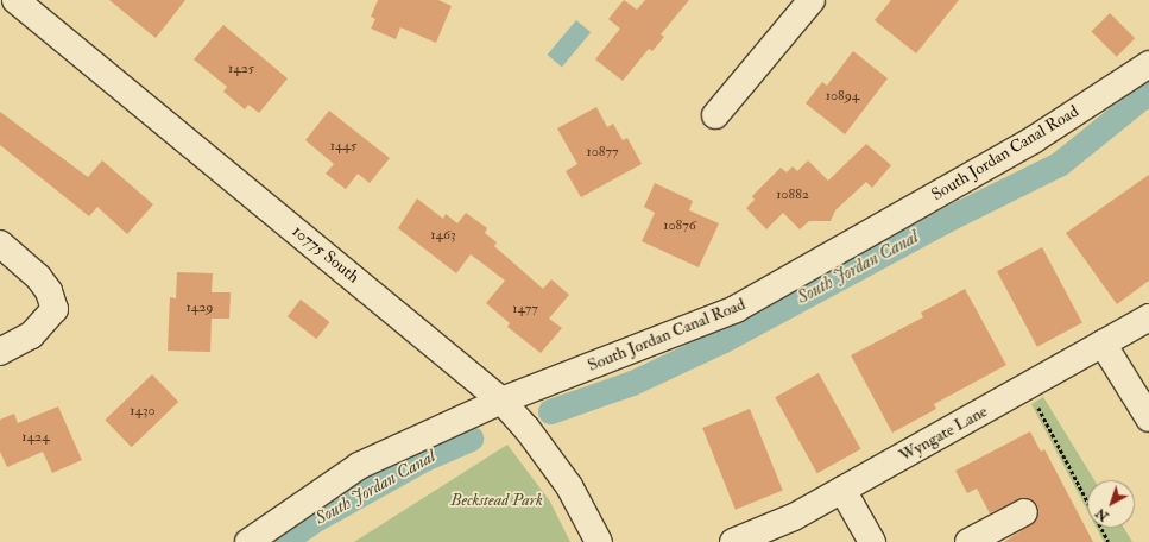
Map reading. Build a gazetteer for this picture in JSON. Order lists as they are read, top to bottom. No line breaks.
{"streets":{"street":["South Jordan Canal Road","10775 South","Wyngate Lane"]},"crossings":[["South Jordan Canal Road","10775 South"]],"water":["South Jordan Canal"],"parks":["Beckstead Park"],"house_numbers":["1425","10894","1445","10877","10882","10876","1463","1429","1477","1430","1424"],"north":"bottom left"}
